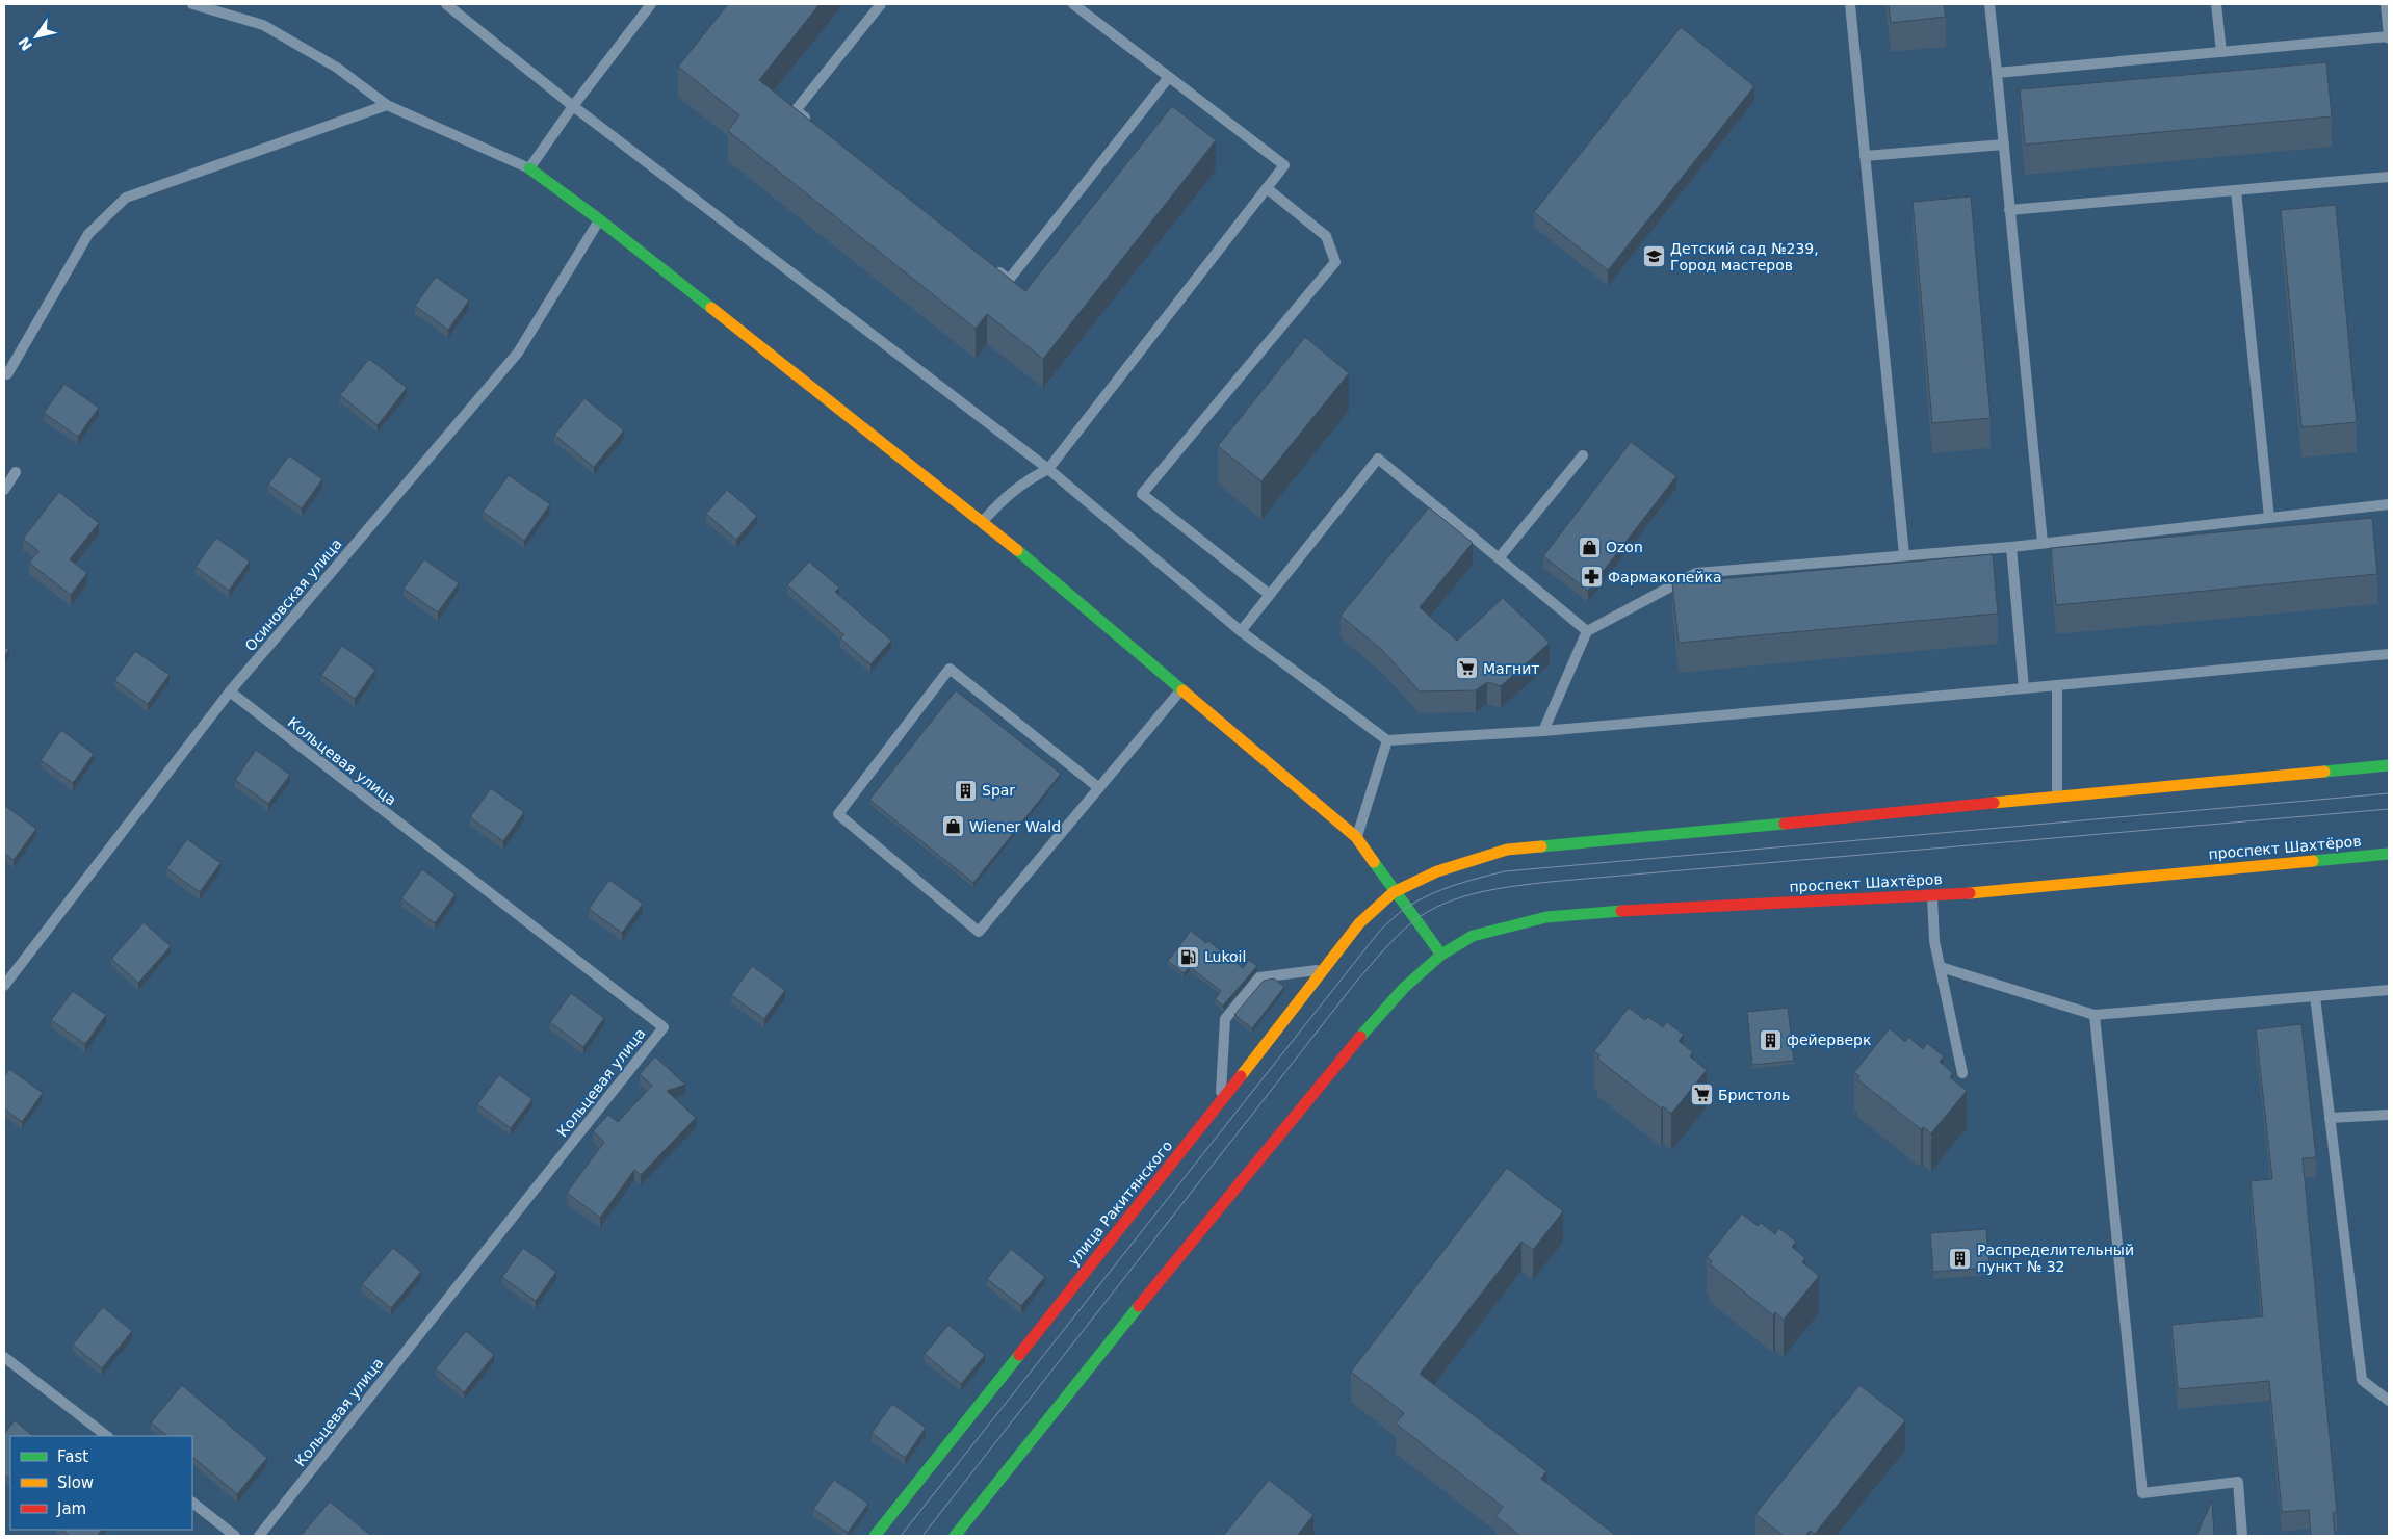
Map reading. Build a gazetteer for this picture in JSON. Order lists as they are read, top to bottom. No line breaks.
{"streets":{"main road":["проспект Шахтёров","улица Ракитянского"],"lane":["Осиновская улица","Кольцевая улица"]},"crossings":[["Осиновская улица","Кольцевая улица"]],"places":{"school or university":["Детский сад №239, Город мастеров"],"shop":["Ozon","Wiener Wald"],"pharmacy":["Фармакопейка"],"supermarket":["Магнит","Бристоль"],"building":["Spar","фейерверк","Распределительный пункт № 32"],"fuel station":["Lukoil"]},"legend":["Fast","Slow","Jam"],"north":"bottom left"}
